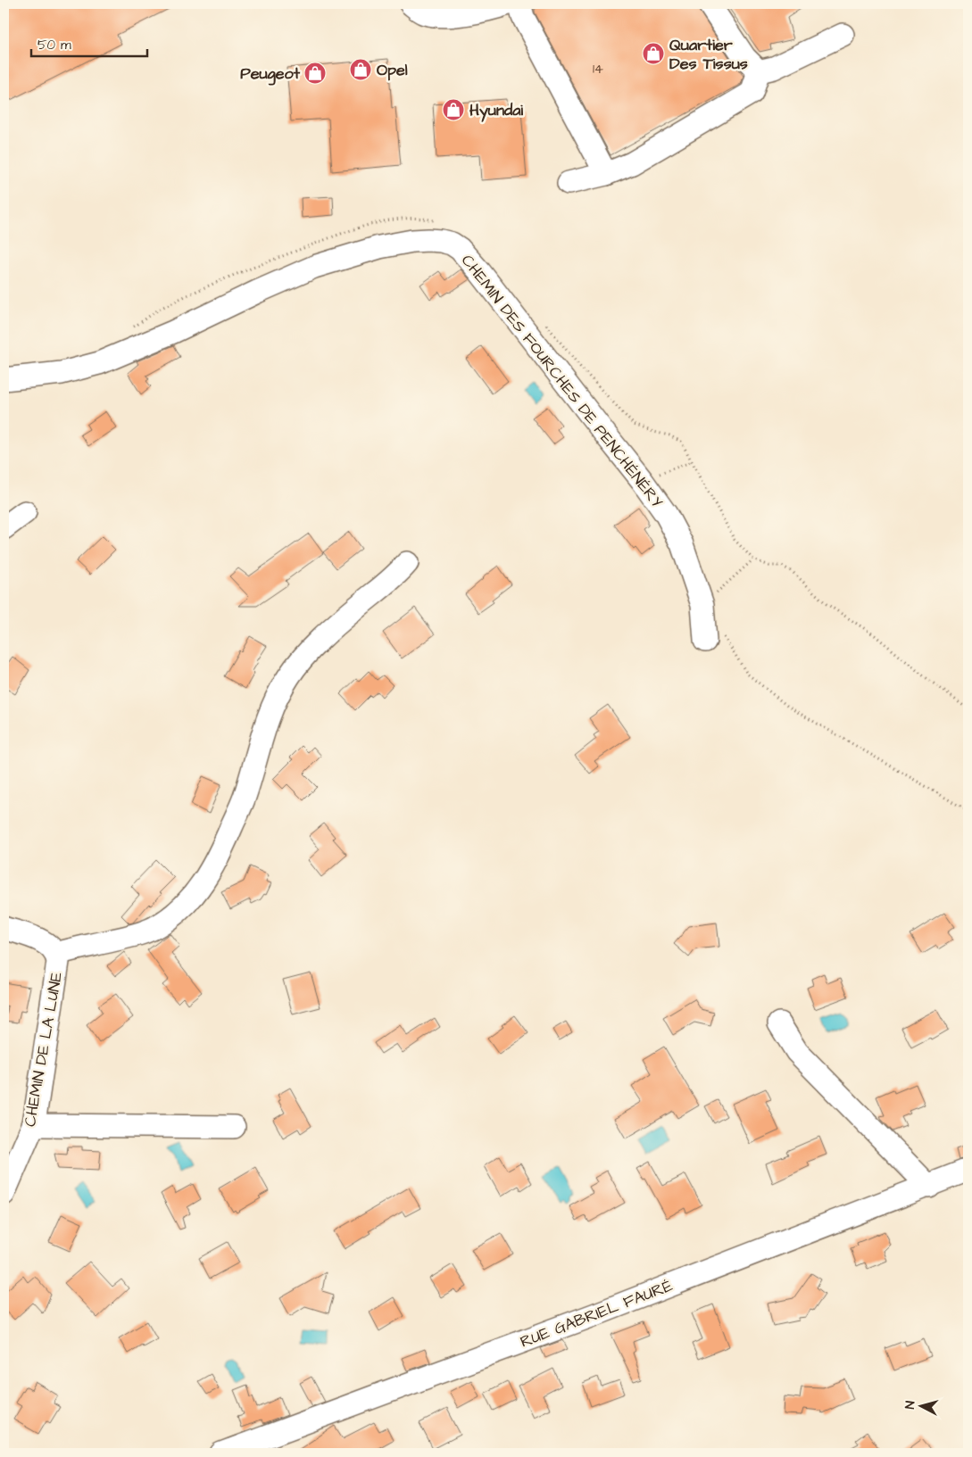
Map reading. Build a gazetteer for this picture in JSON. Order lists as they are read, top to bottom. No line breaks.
{"streets":{"street":["CHEMIN DES FOURCHES DE PENCHÉNÉRY","CHEMIN DE LA LUNE","RUE GABRIEL FAURÉ"]},"places":{"shop":["Quartier Des Tissus","Opel","Peugeot","Hyundai"]},"house_numbers":["14"],"scale_bar":"50 m","north":"left"}
